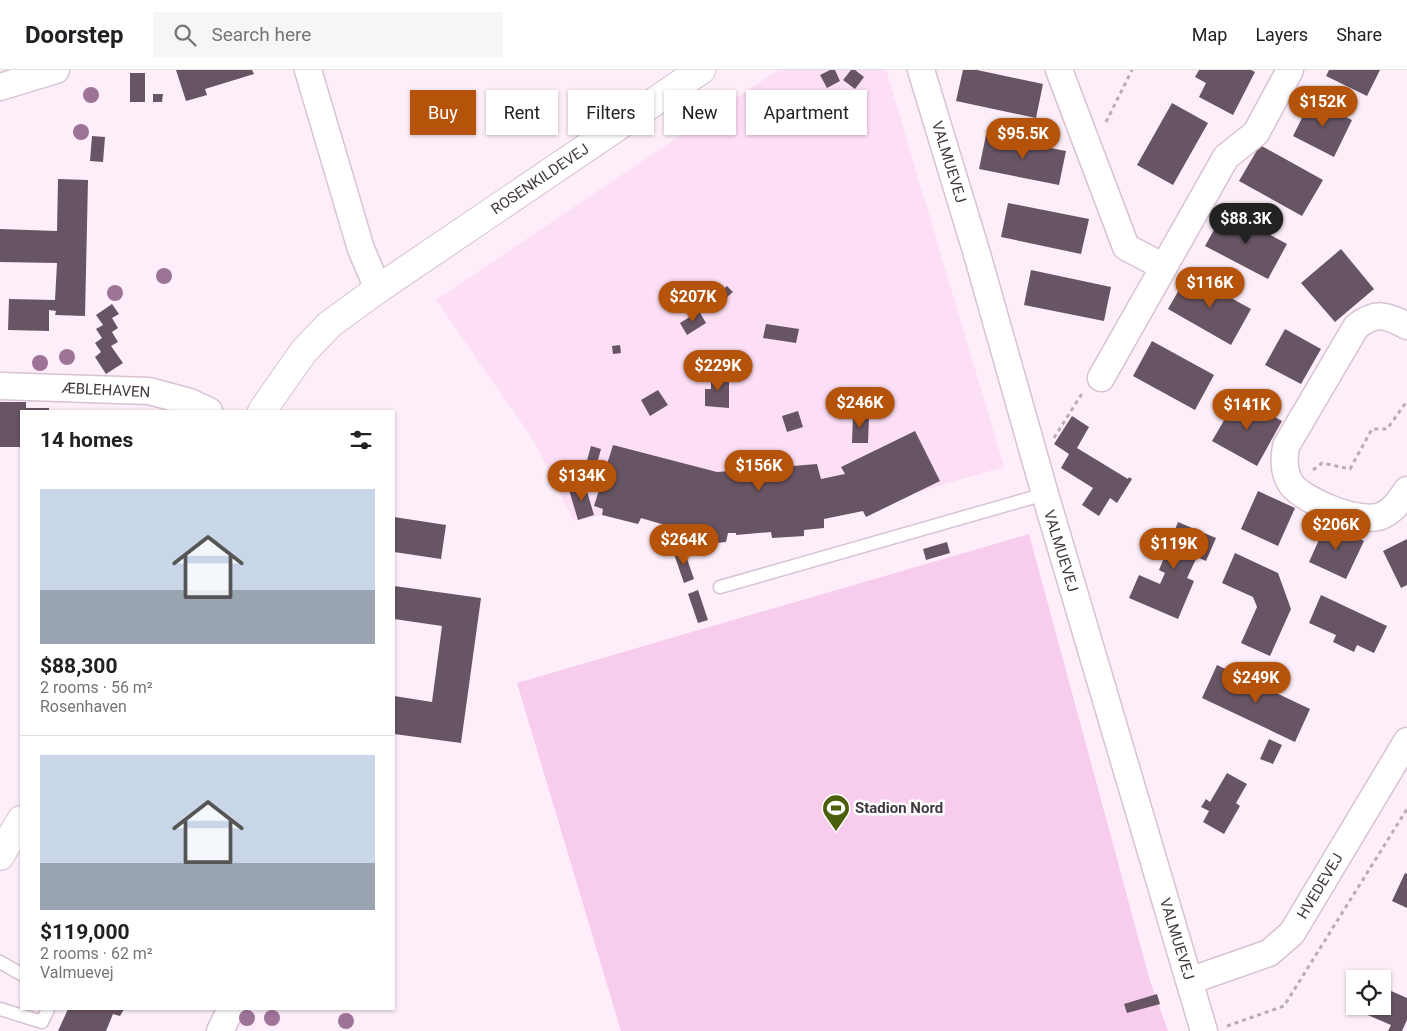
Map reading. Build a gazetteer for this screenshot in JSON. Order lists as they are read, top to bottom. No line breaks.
{"streets":{"street":["VALMUEVEJ","ROSENKILDEVEJ","ÆBLEHAVEN","HVEDEVEJ"]},"crossings":[["VALMUEVEJ","HVEDEVEJ"]],"places":{"sports":["Stadion Nord"]},"page":{"header":"Doorstep","search":"Search here","nav":["Map","Layers","Share"],"price":["$152K","$95.5K","$88.3K","$116K","$207K","$229K","$246K","$141K","$156K","$134K","$206K","$264K","$119K","$249K"],"chip":["Buy","Rent","Filters","New","Apartment"],"heading":"14 homes","list":[{"name":"$88,300","note":"2 rooms · 56 m² · Rosenhaven"},{"name":"$119,000","note":"2 rooms · 62 m² · Valmuevej"}]}}
